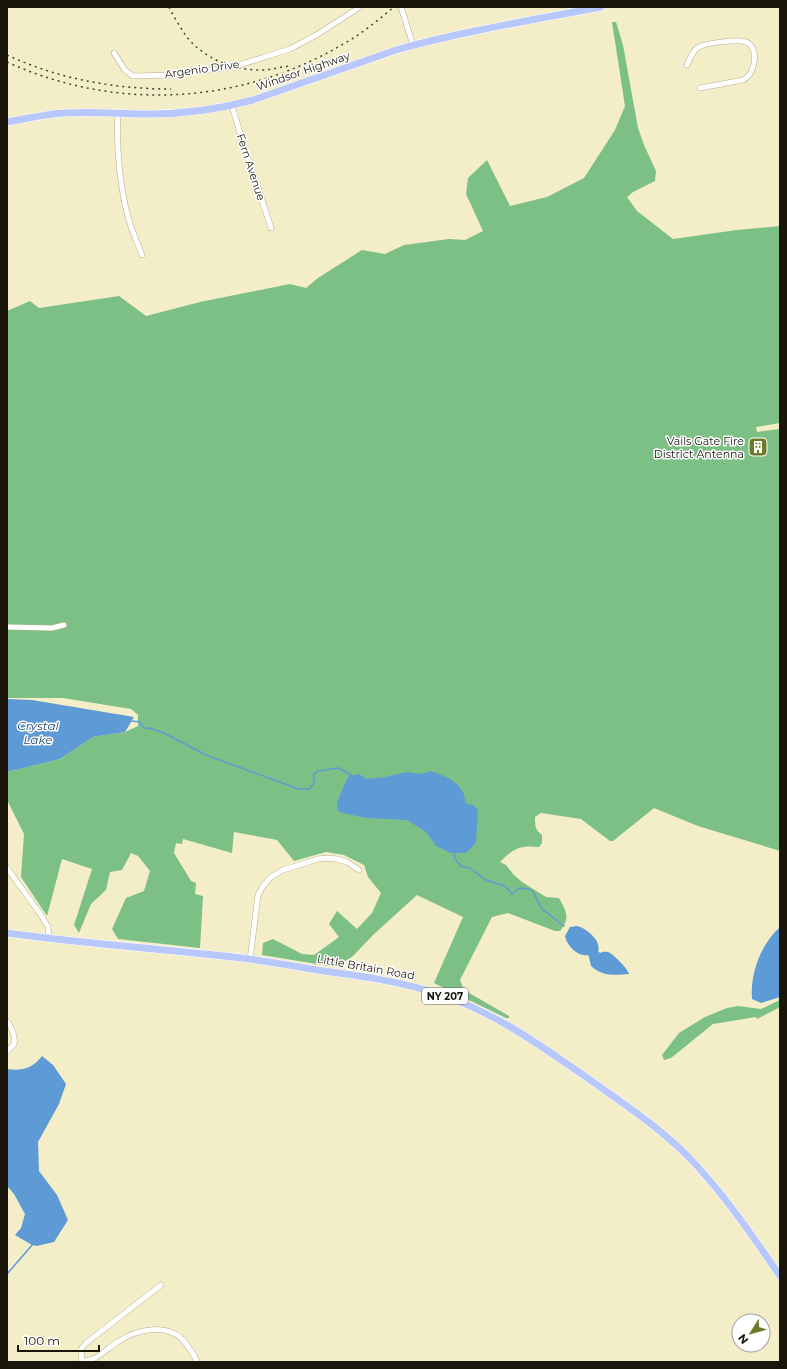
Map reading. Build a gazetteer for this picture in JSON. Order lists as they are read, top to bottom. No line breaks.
{"streets":{"main road":["Windsor Highway","Little Britain Road","NY 207"],"street":["Argenio Drive","Fern Avenue"]},"crossings":[["Windsor Highway","Fern Avenue"]],"water":["Crystal Lake"],"places":{"building":["Vails Gate Fire District Antenna"]},"scale_bar":"100 m","north":"bottom left"}
